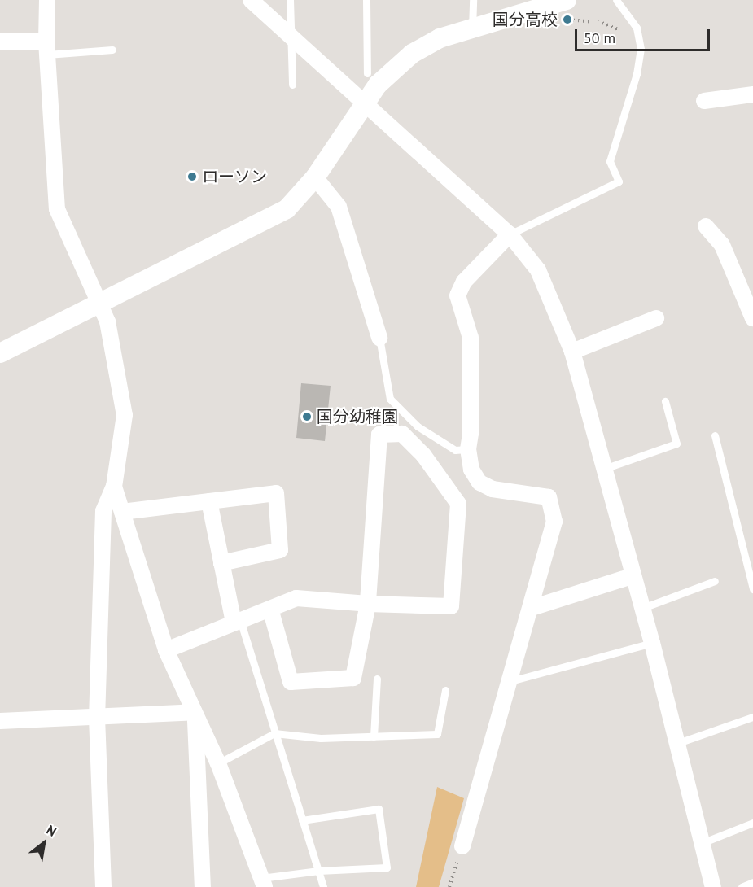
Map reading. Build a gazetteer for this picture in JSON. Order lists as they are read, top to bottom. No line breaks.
{"places":["国分高校","ローソン","国分幼稚園"],"scale_bar":"50 m","north":"top right"}
